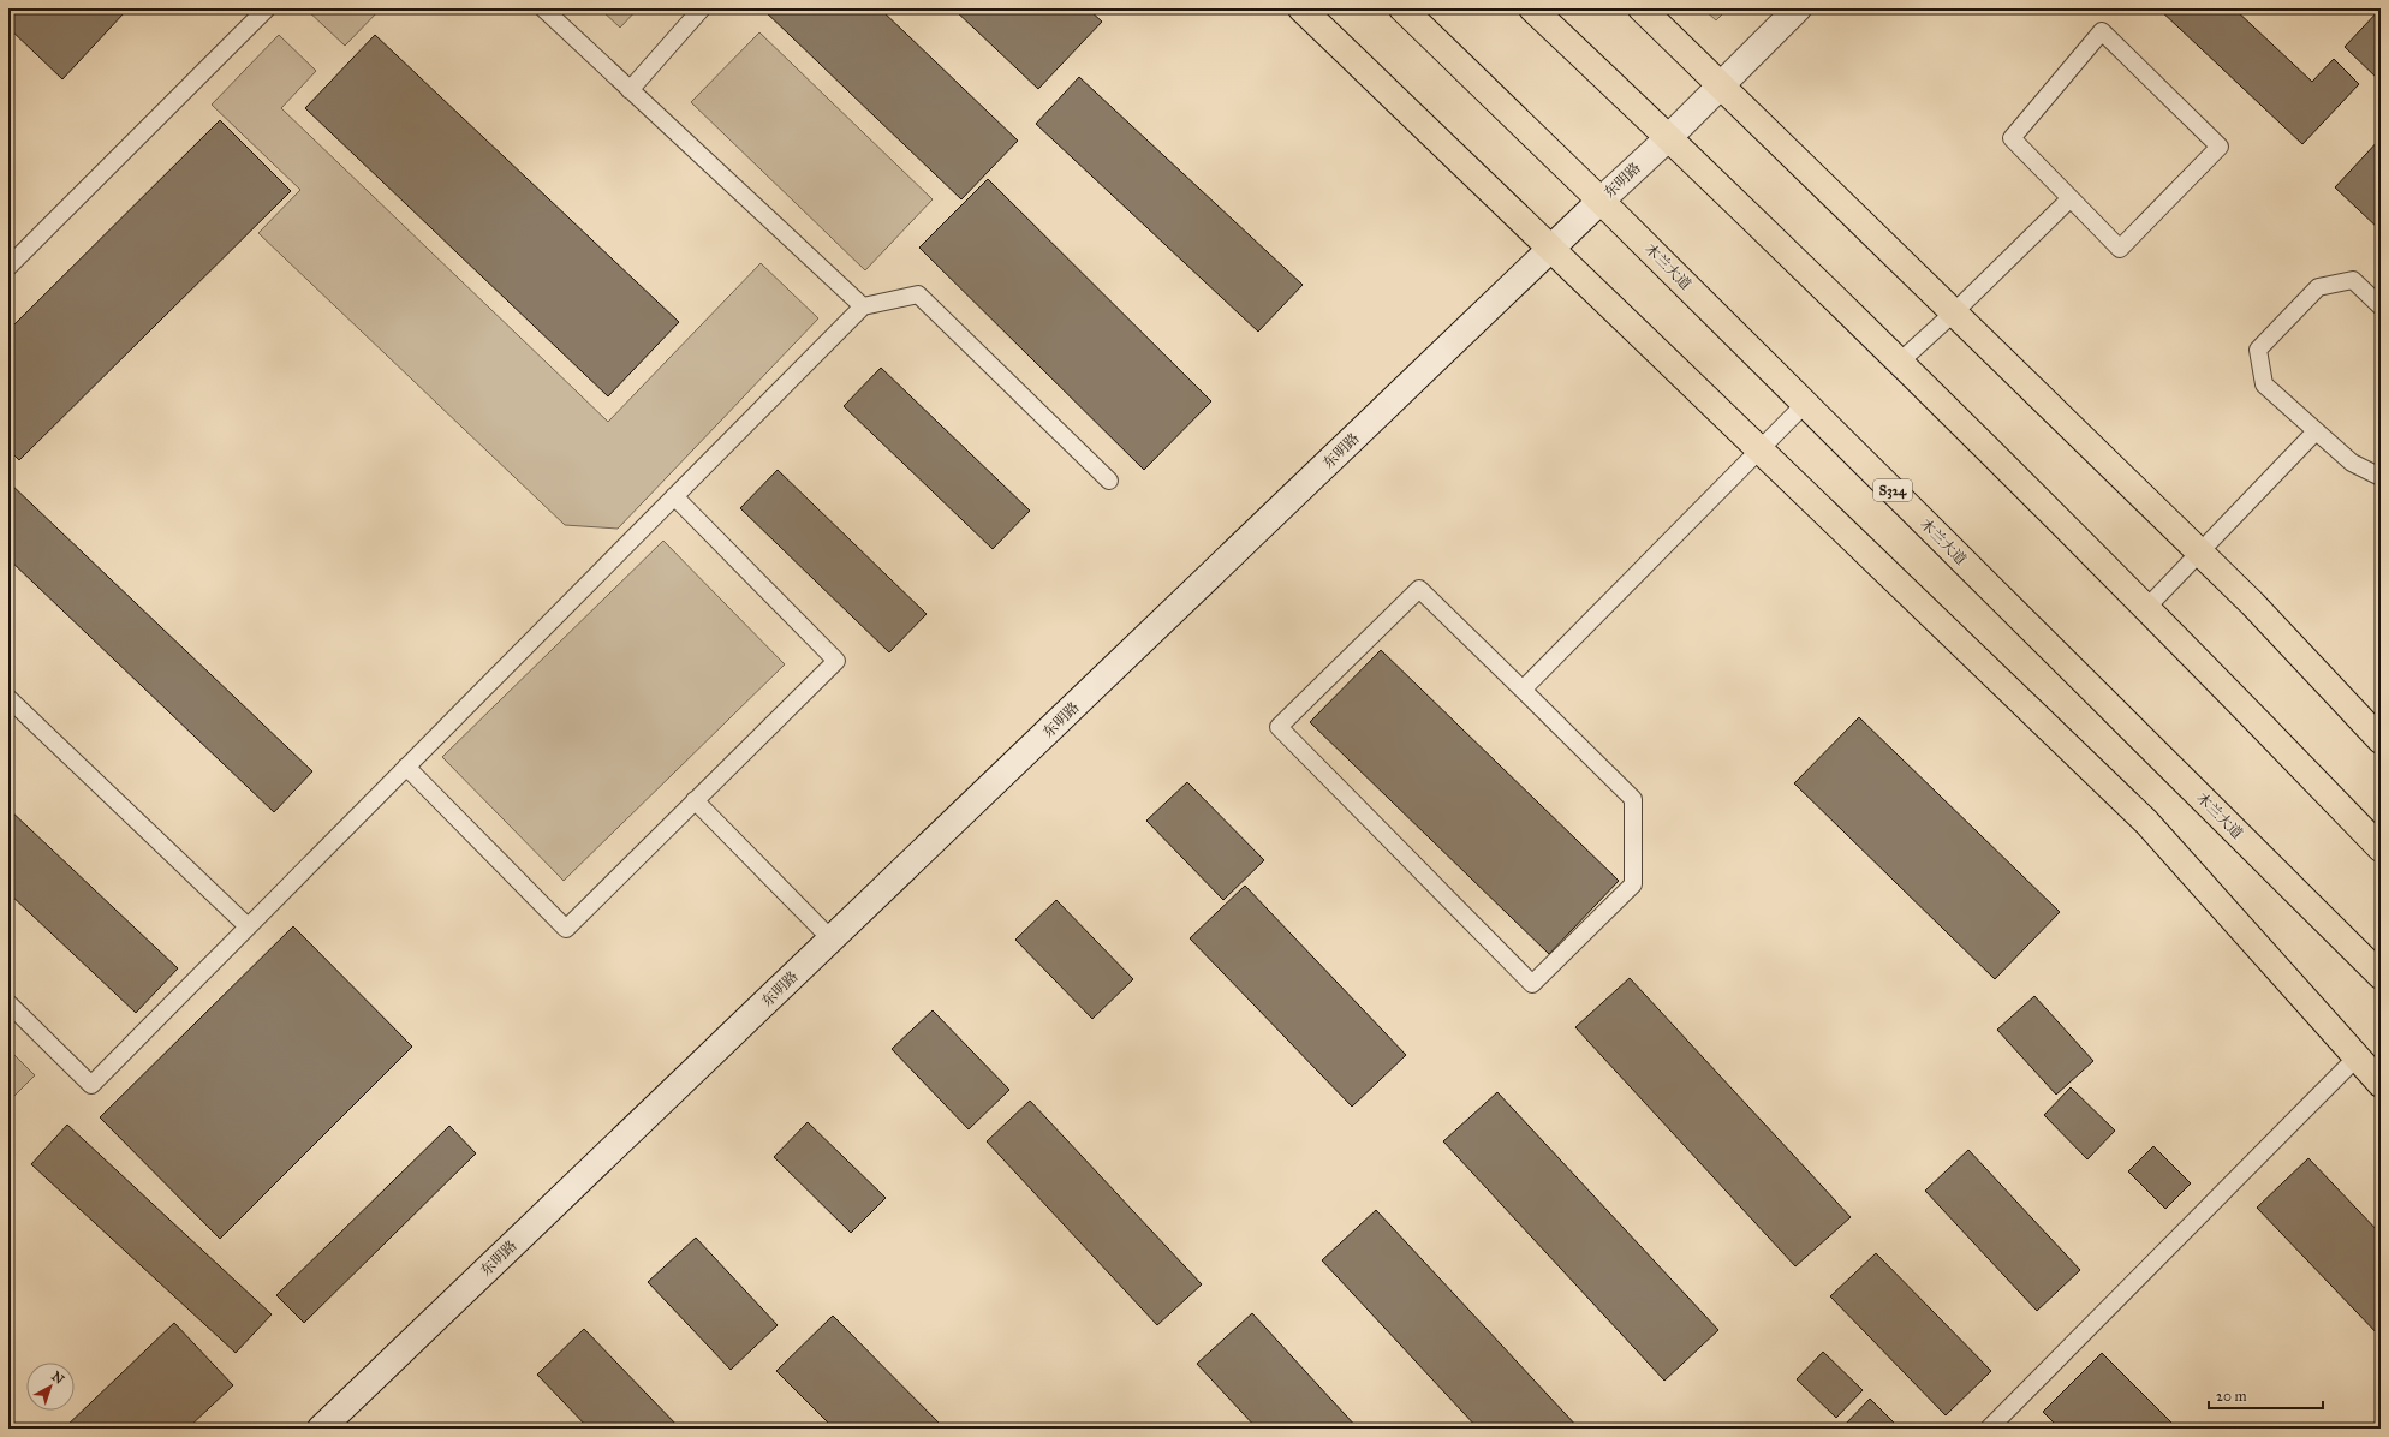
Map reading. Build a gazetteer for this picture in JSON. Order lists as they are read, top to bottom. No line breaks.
{"streets":{"main road":["东明路","木兰大道","S324"]},"crossings":[["东明路","木兰大道"]],"scale_bar":"20 m","north":"top right"}
